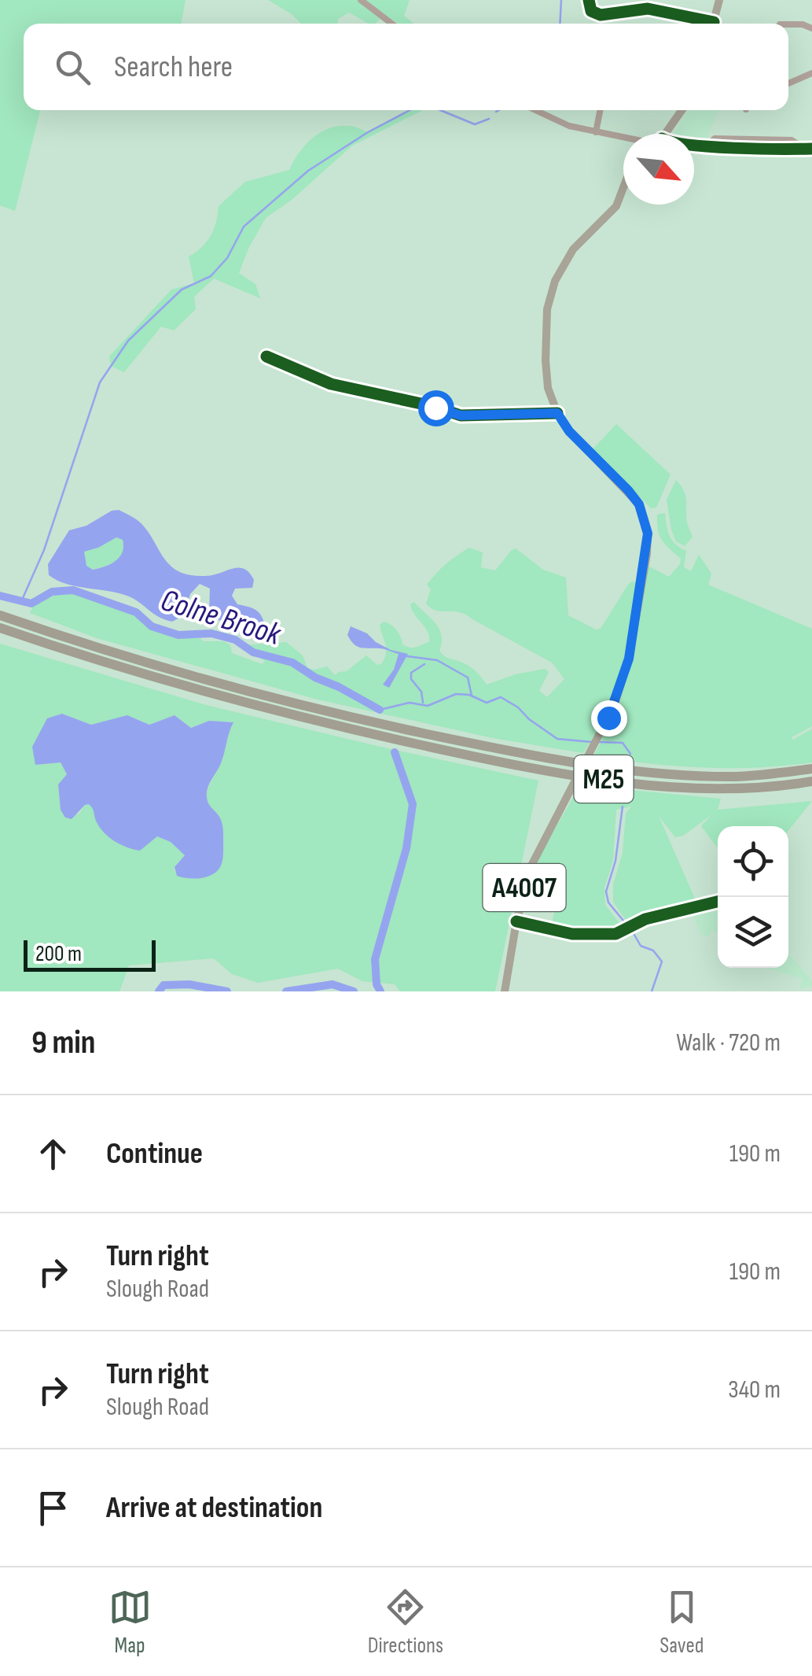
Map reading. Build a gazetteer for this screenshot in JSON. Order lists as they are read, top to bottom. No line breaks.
{"streets":{"highway":["M25"],"main road":["A4007"]},"water":["Colne Brook"],"scale_bar":"200 m","north":"bottom right","page":{"search":"Search here","scale":"200 m","heading":["9 min","Walk · 720 m"],"list":[["Continue","190 m"],["Turn right","Slough Road","190 m"],["Turn right","Slough Road","340 m"],"Arrive at destination"],"nav":["Map","Directions","Saved"]}}
